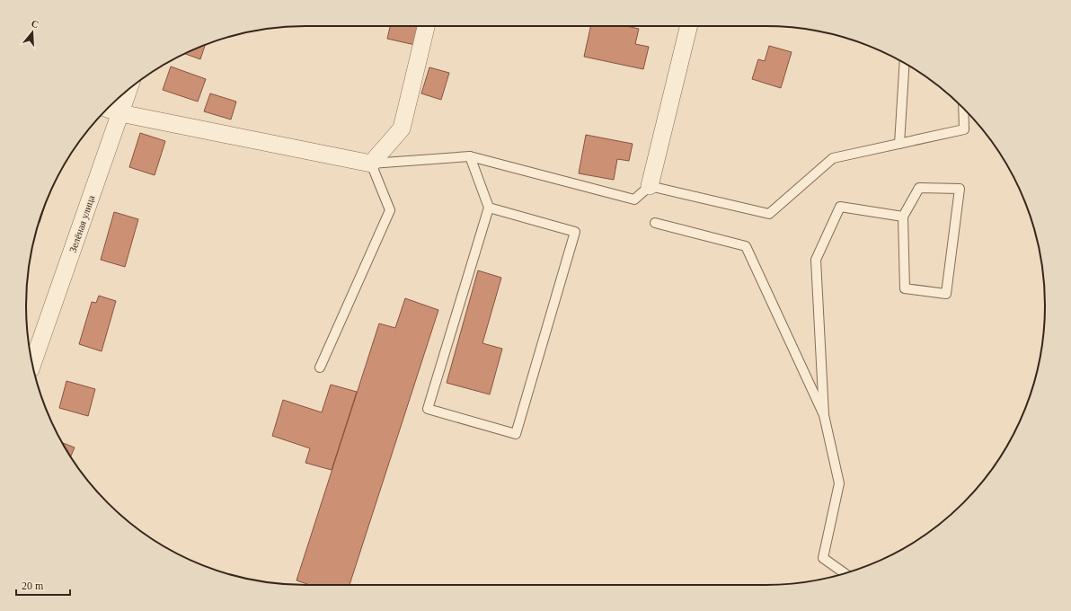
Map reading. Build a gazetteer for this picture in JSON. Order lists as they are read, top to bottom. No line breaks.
{"streets":{"street":["Зелёная улица"]},"scale_bar":"20 m","north":"top"}
